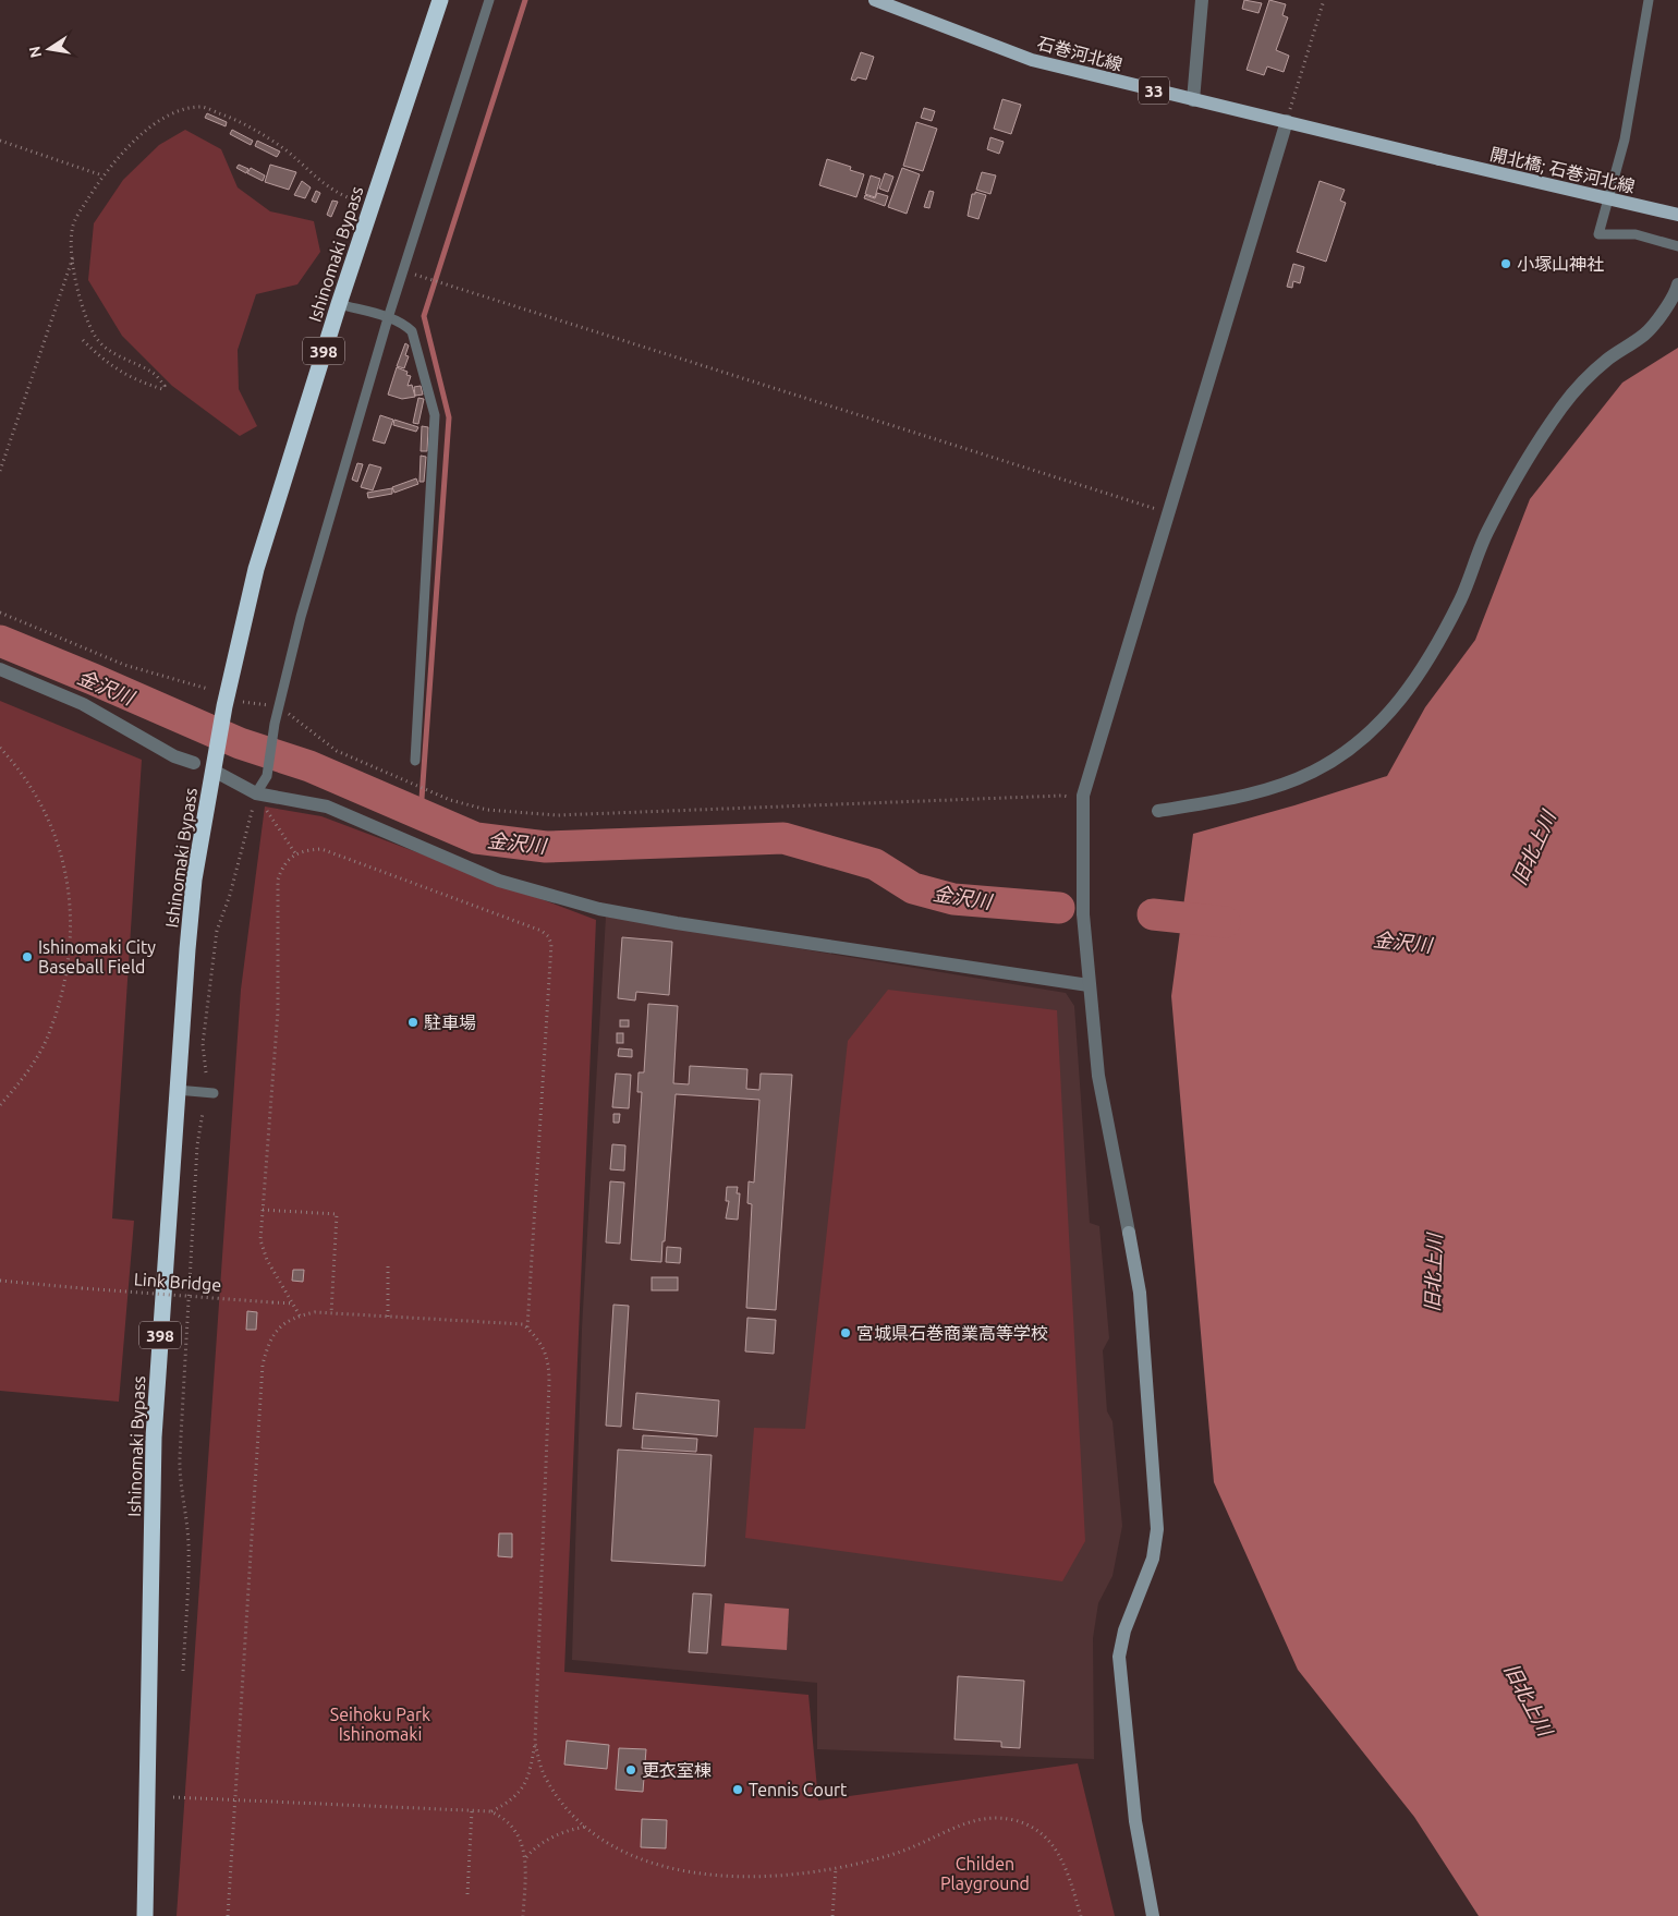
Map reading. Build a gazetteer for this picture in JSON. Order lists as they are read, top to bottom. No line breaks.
{"streets":{"highway":["Ishinomaki Bypass","398"],"main road":["石巻河北線","33","開北橋; 石巻河北線"],"path":["Link Bridge"]},"crossings":[["石巻河北線","開北橋; 石巻河北線"]],"water":["金沢川","旧北上川"],"parks":["Seihoku Park Ishinomaki","Childen Playground"],"places":["小塚山神社","Ishinomaki City Baseball Field","駐車場","宮城県石巻商業高等学校","更衣室棟","Tennis Court"],"north":"left"}
